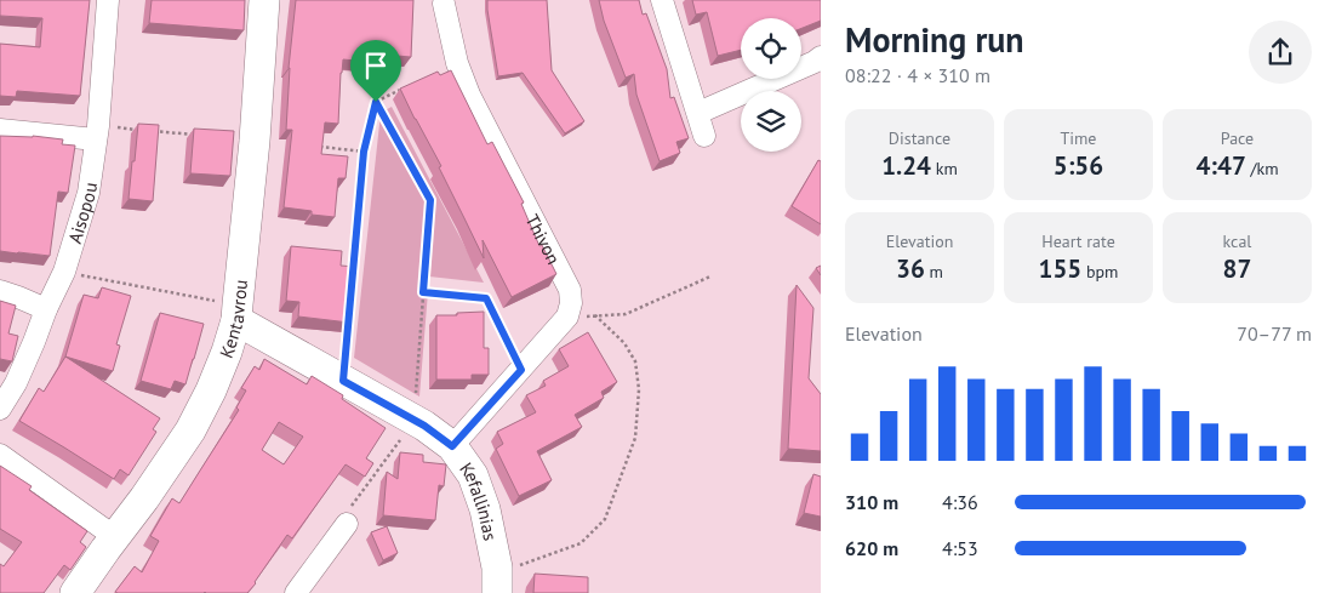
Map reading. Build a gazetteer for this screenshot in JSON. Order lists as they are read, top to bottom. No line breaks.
{"streets":{"street":["Aisopou","Thivon","Kentavrou","Kefallinias"]},"crossings":[["Kentavrou","Kefallinias"]],"page":{"heading":["Morning run","08:22 · 4 × 310 m"],"stats":[["Distance","1.24 km"],["Time","5:56"],["Pace","4:47 /km"],["Elevation","36 m"],["Heart rate","155 bpm"],["kcal","87"]],"chart":["Elevation","70–77 m"],"list":[{"name":"310 m","note":"4:36"},{"name":"620 m","note":"4:53"}]}}
